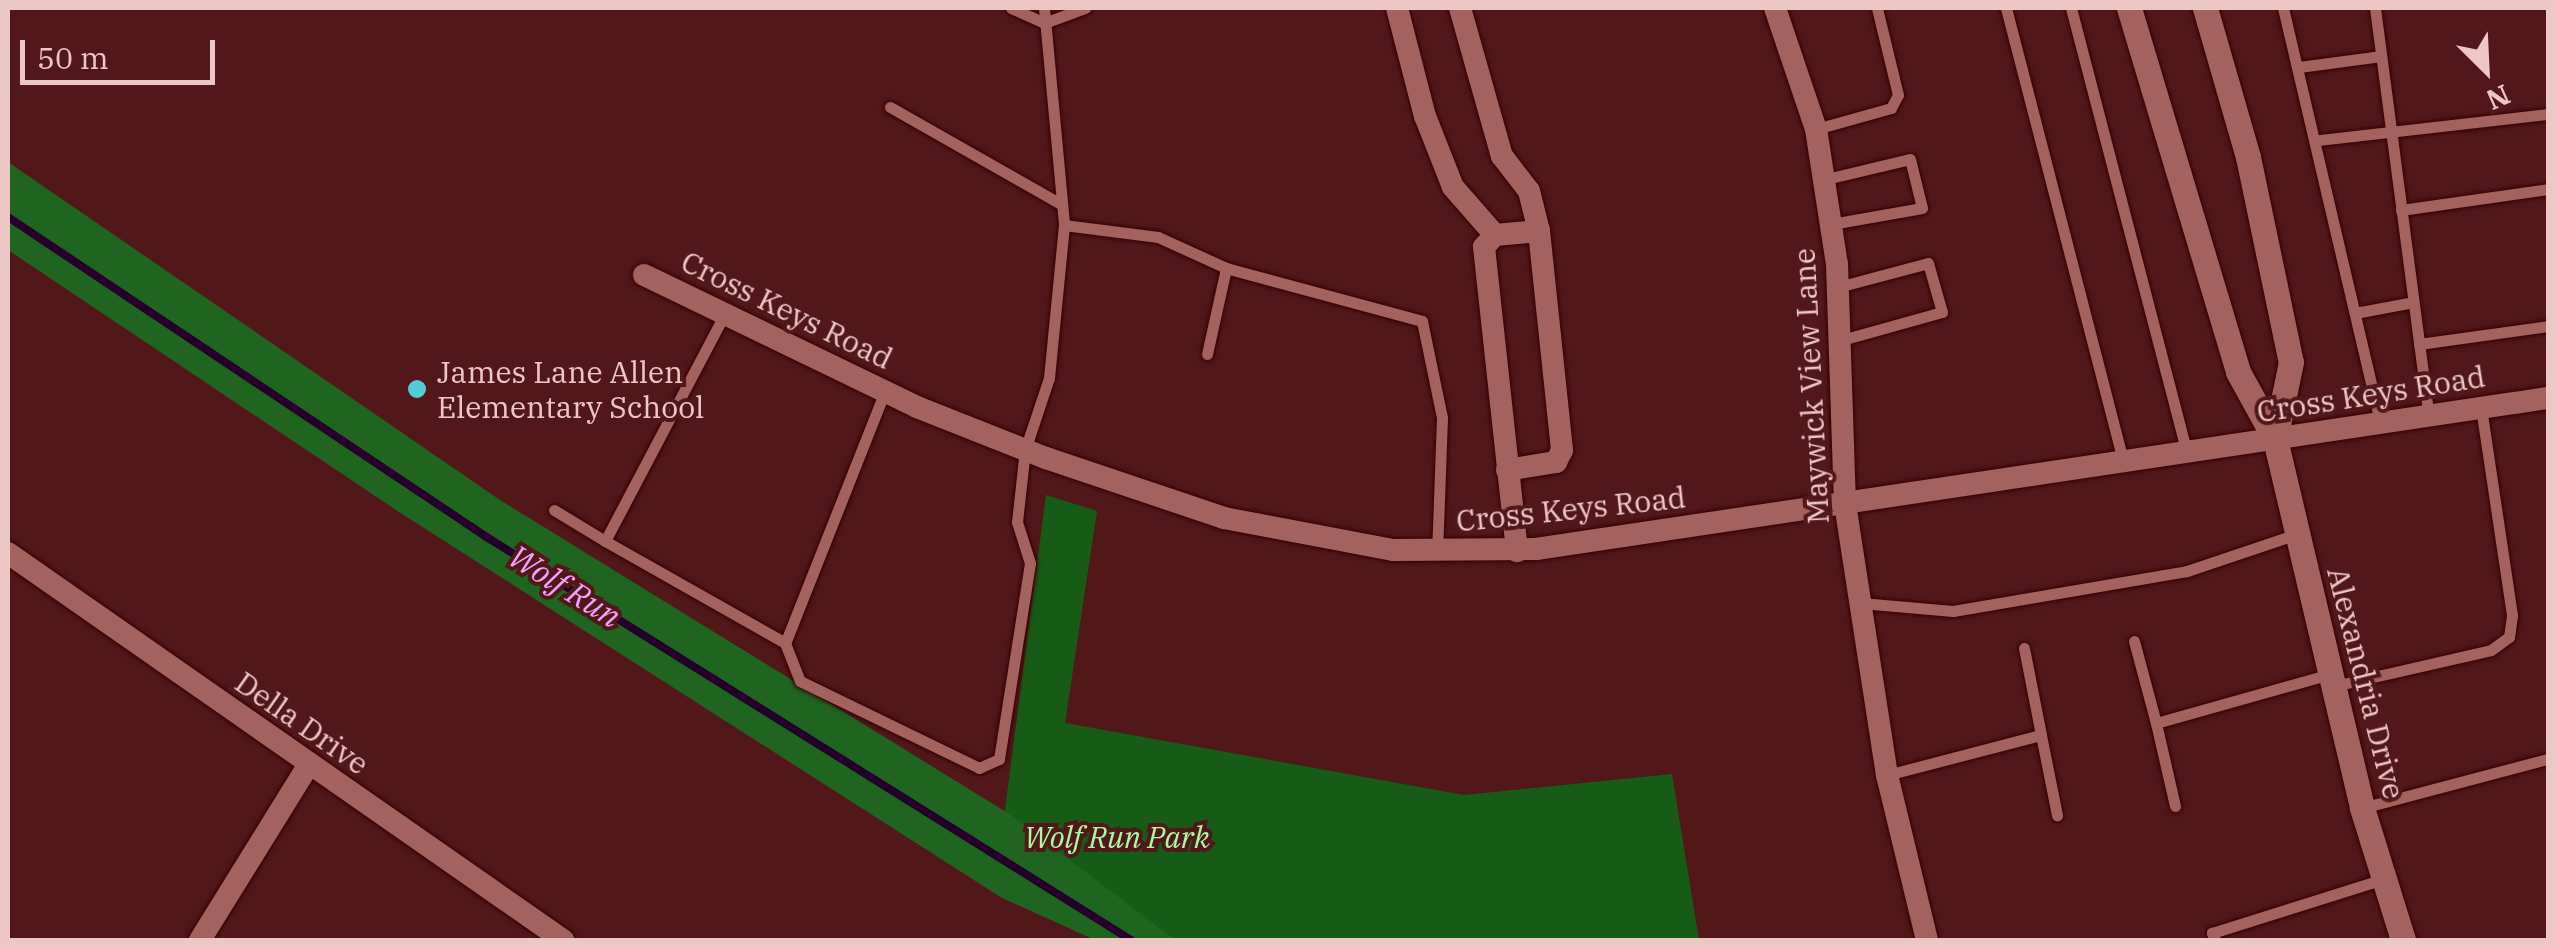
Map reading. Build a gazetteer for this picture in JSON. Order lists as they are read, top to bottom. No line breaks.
{"streets":{"main road":["Alexandria Drive"],"street":["Cross Keys Road","Maywick View Lane","Della Drive"]},"crossings":[["Cross Keys Road","Maywick View Lane"],["Cross Keys Road","Alexandria Drive"]],"water":["Wolf Run"],"parks":["Wolf Run Park"],"places":["James Lane Allen Elementary School"],"scale_bar":"50 m","north":"bottom right"}
